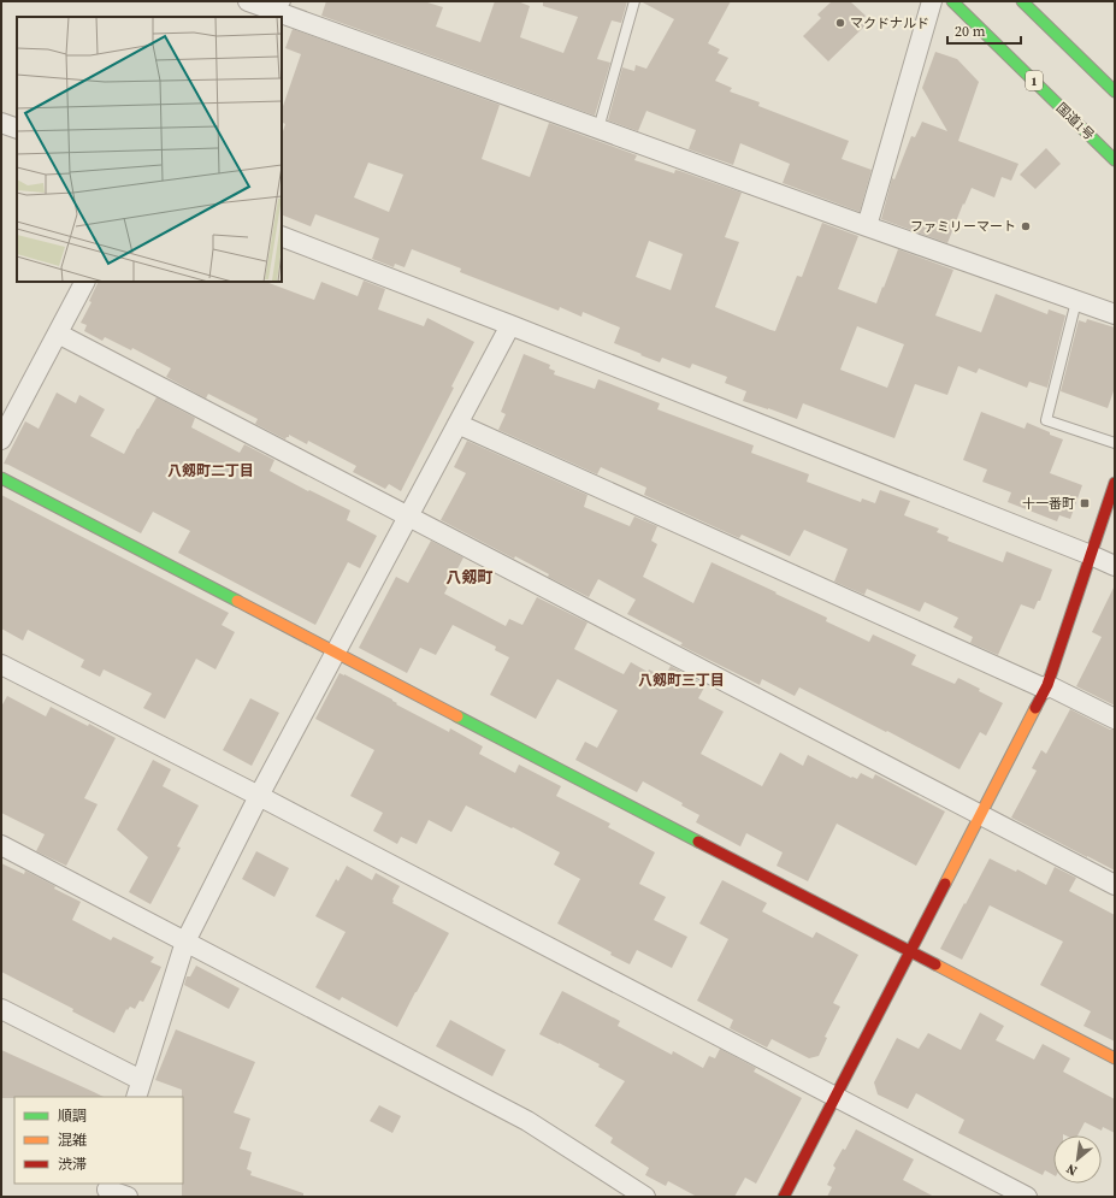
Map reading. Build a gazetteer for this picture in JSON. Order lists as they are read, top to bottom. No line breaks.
{"streets":{"main road":["1","国道1号"]},"districts":["八剱町二丁目","八剱町","八剱町三丁目"],"places":{"other":["マクドナルド","ファミリーマート"],"transit":["十一番町"]},"legend":["順調","混雑","渋滞"],"scale_bar":"20 m","north":"bottom left"}
